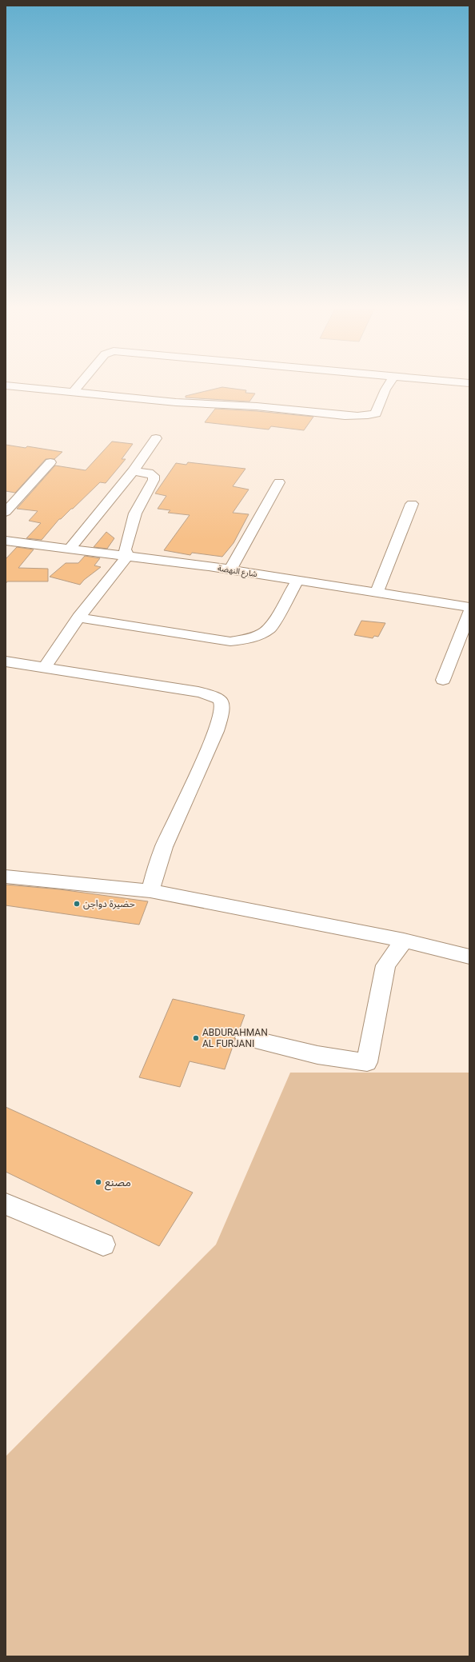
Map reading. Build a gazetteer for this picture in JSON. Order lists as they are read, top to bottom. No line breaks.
{"streets":{"street":["شارع النهضة"]},"places":["حضيرة دواجن","ABDURAHMAN AL FURJANI","مصنع"]}
